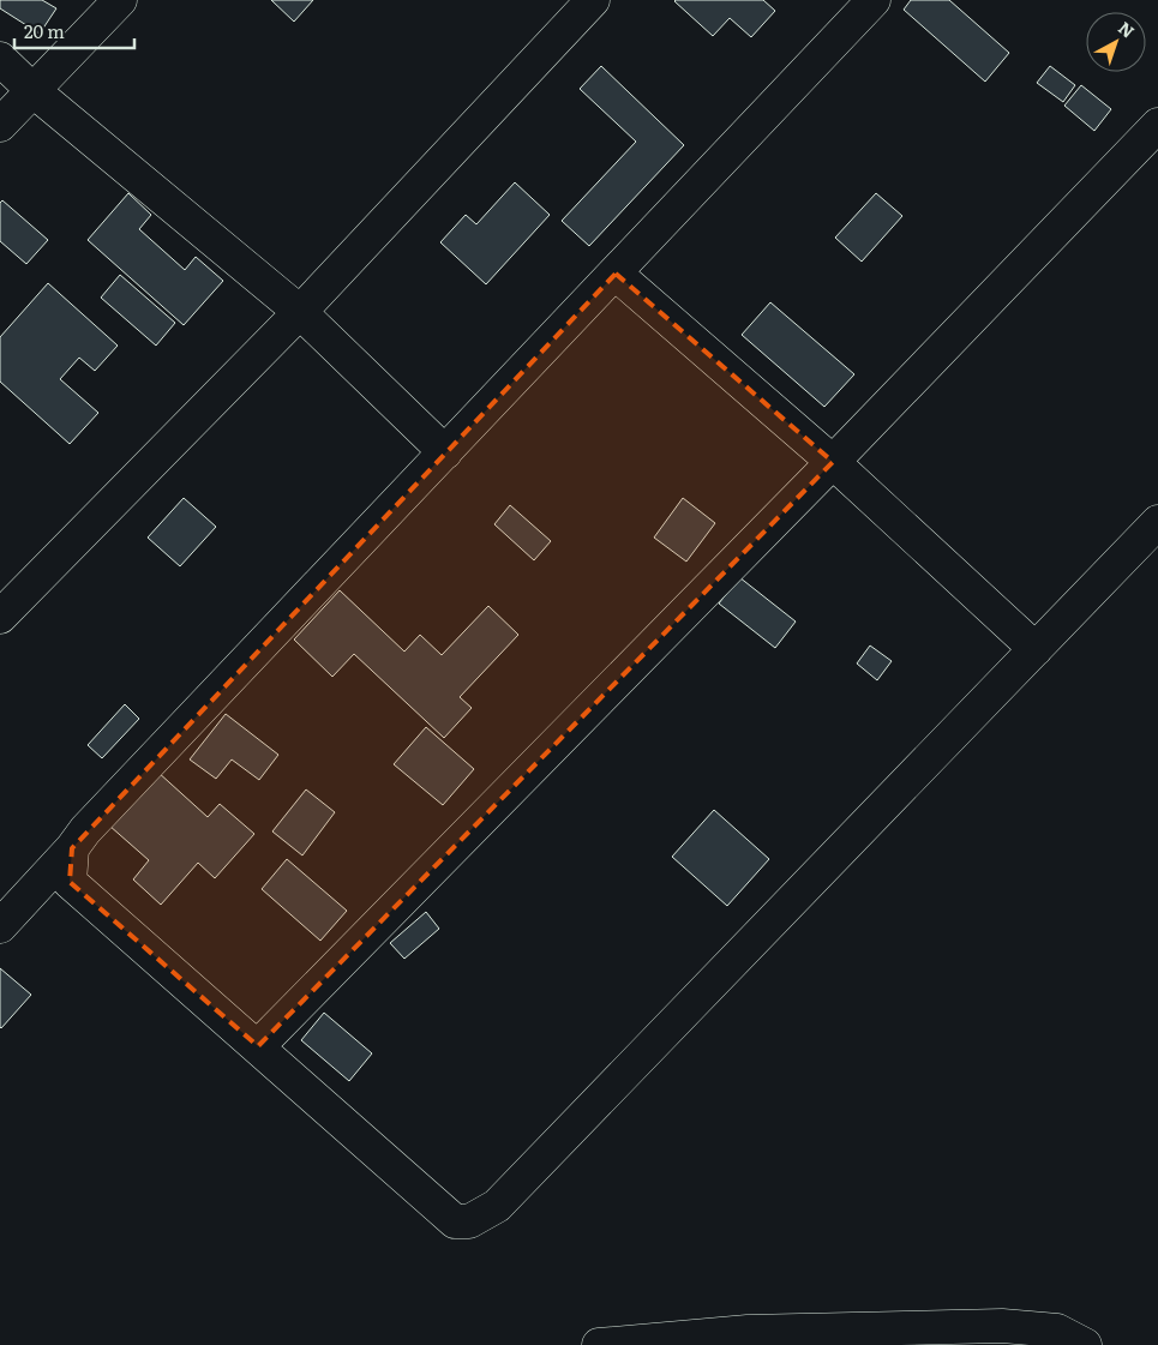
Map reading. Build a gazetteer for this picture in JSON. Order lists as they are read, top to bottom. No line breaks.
{"scale_bar":"20 m","north":"top right"}
